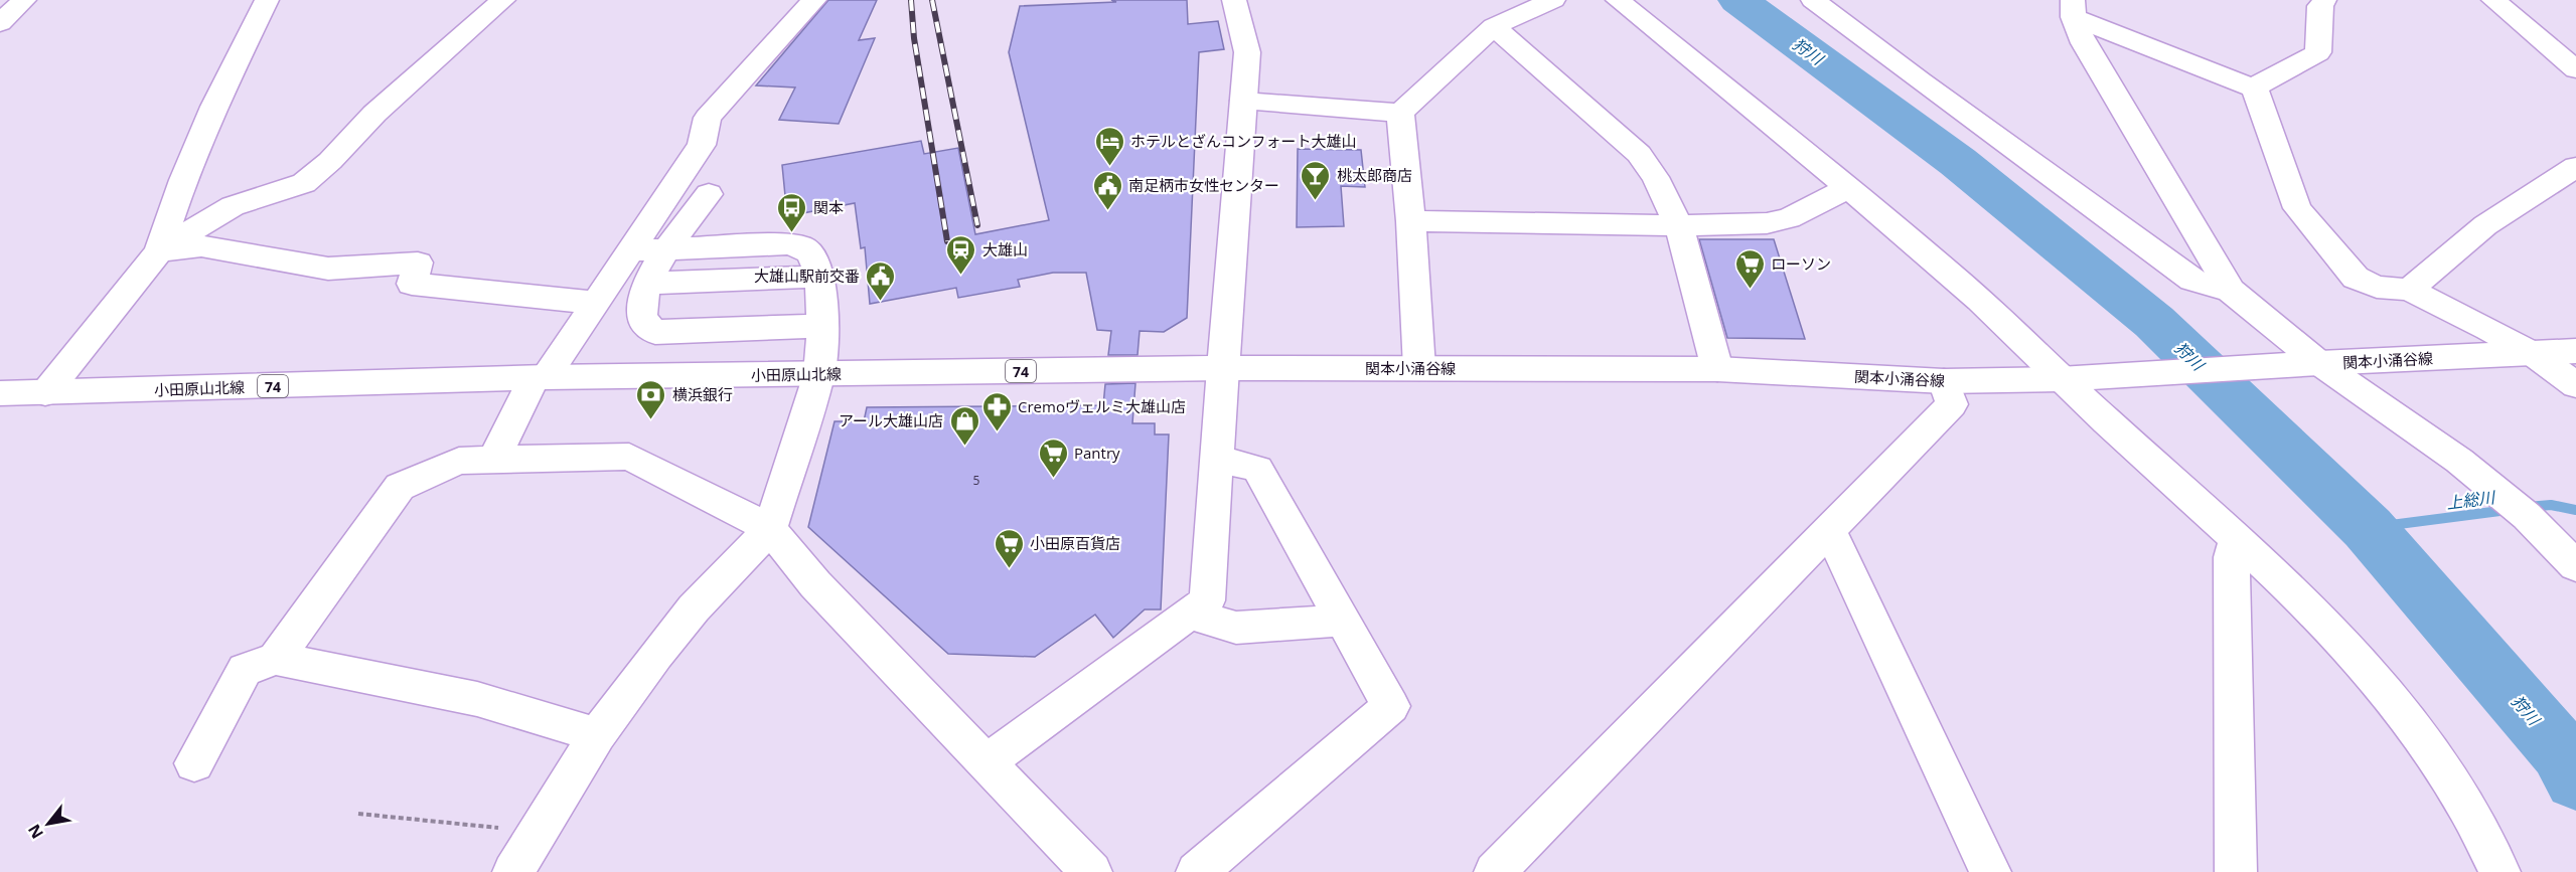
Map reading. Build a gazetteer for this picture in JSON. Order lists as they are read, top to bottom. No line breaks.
{"streets":{"street":["関本小涌谷線","74","小田原山北線"]},"crossings":[["関本小涌谷線","小田原山北線"]],"water":["狩川","上総川"],"places":{"hotel":["ホテルとざんコンフォート大雄山"],"bar":["桃太郎商店"],"public building":["南足柄市女性センター","大雄山駅前交番"],"bus stop":["関本"],"station":["大雄山"],"supermarket":["ローソン","Pantry","小田原百貨店"],"bank":["横浜銀行"],"pharmacy":["Cremoヴェルミ大雄山店"],"shop":["アール大雄山店"]},"house_numbers":["5"],"north":"bottom left"}
